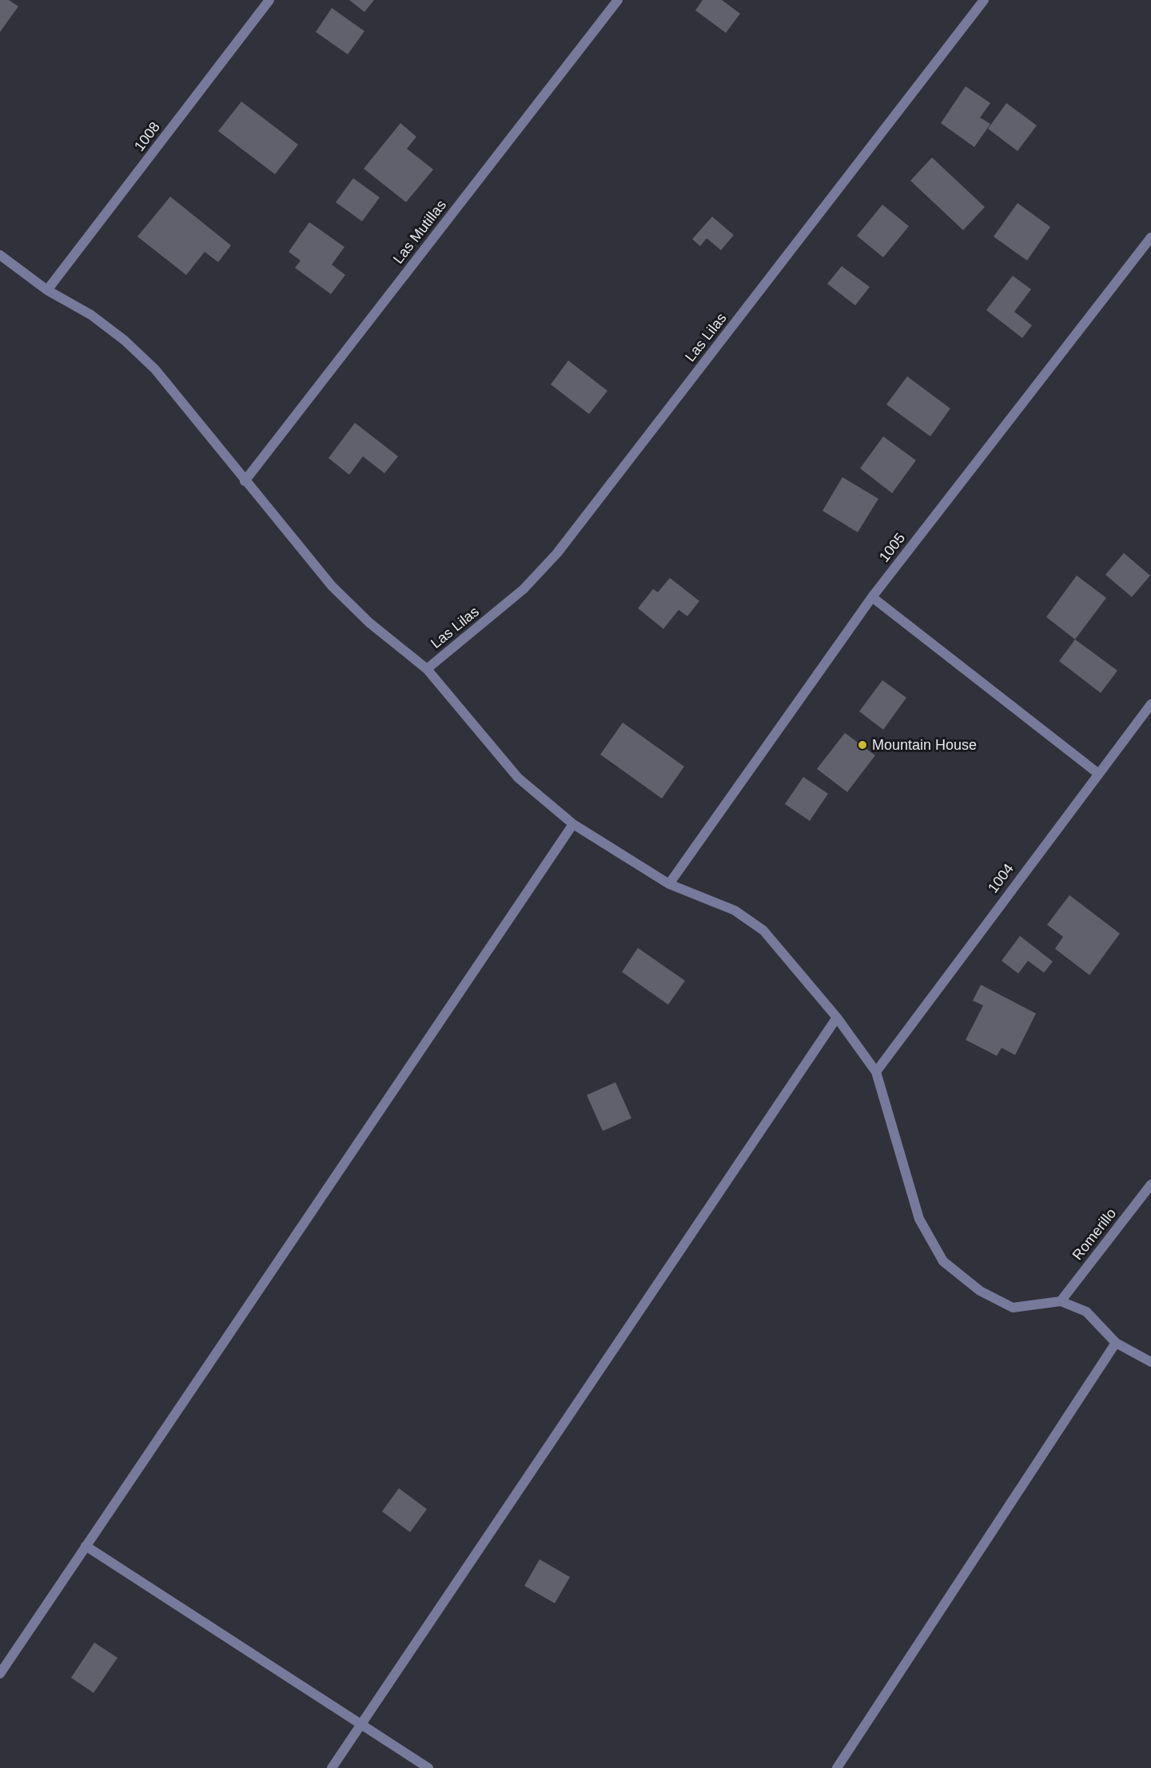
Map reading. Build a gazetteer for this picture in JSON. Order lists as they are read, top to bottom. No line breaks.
{"streets":{"street":["1008","Las Mutillas","Las Lilas","1005","1004","Romerillo"]},"places":["Mountain House"]}
